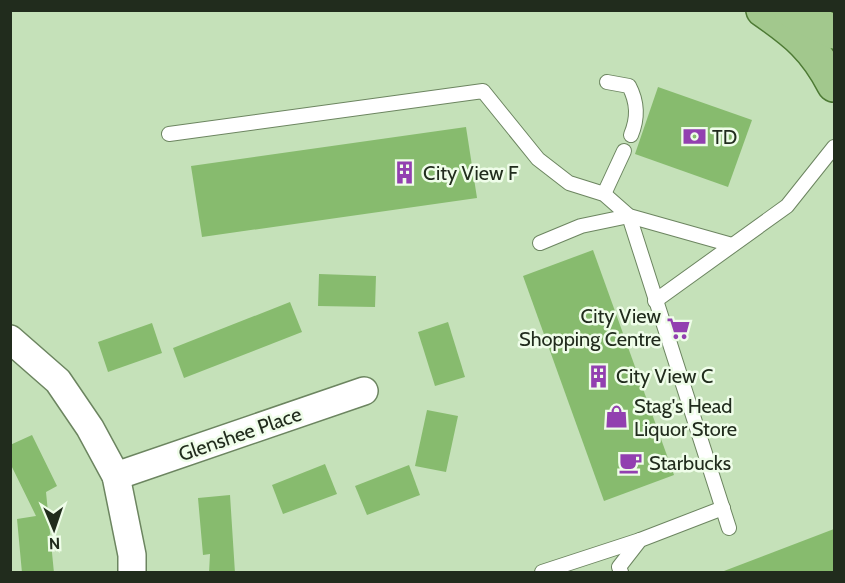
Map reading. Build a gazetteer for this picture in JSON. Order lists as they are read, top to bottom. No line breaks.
{"streets":{"street":["Glenshee Place"]},"places":{"bank":["TD"],"building":["City View F","City View C"],"supermarket":["City View Shopping Centre"],"shop":["Stag's Head Liquor Store"],"cafe":["Starbucks"]},"north":"bottom"}
